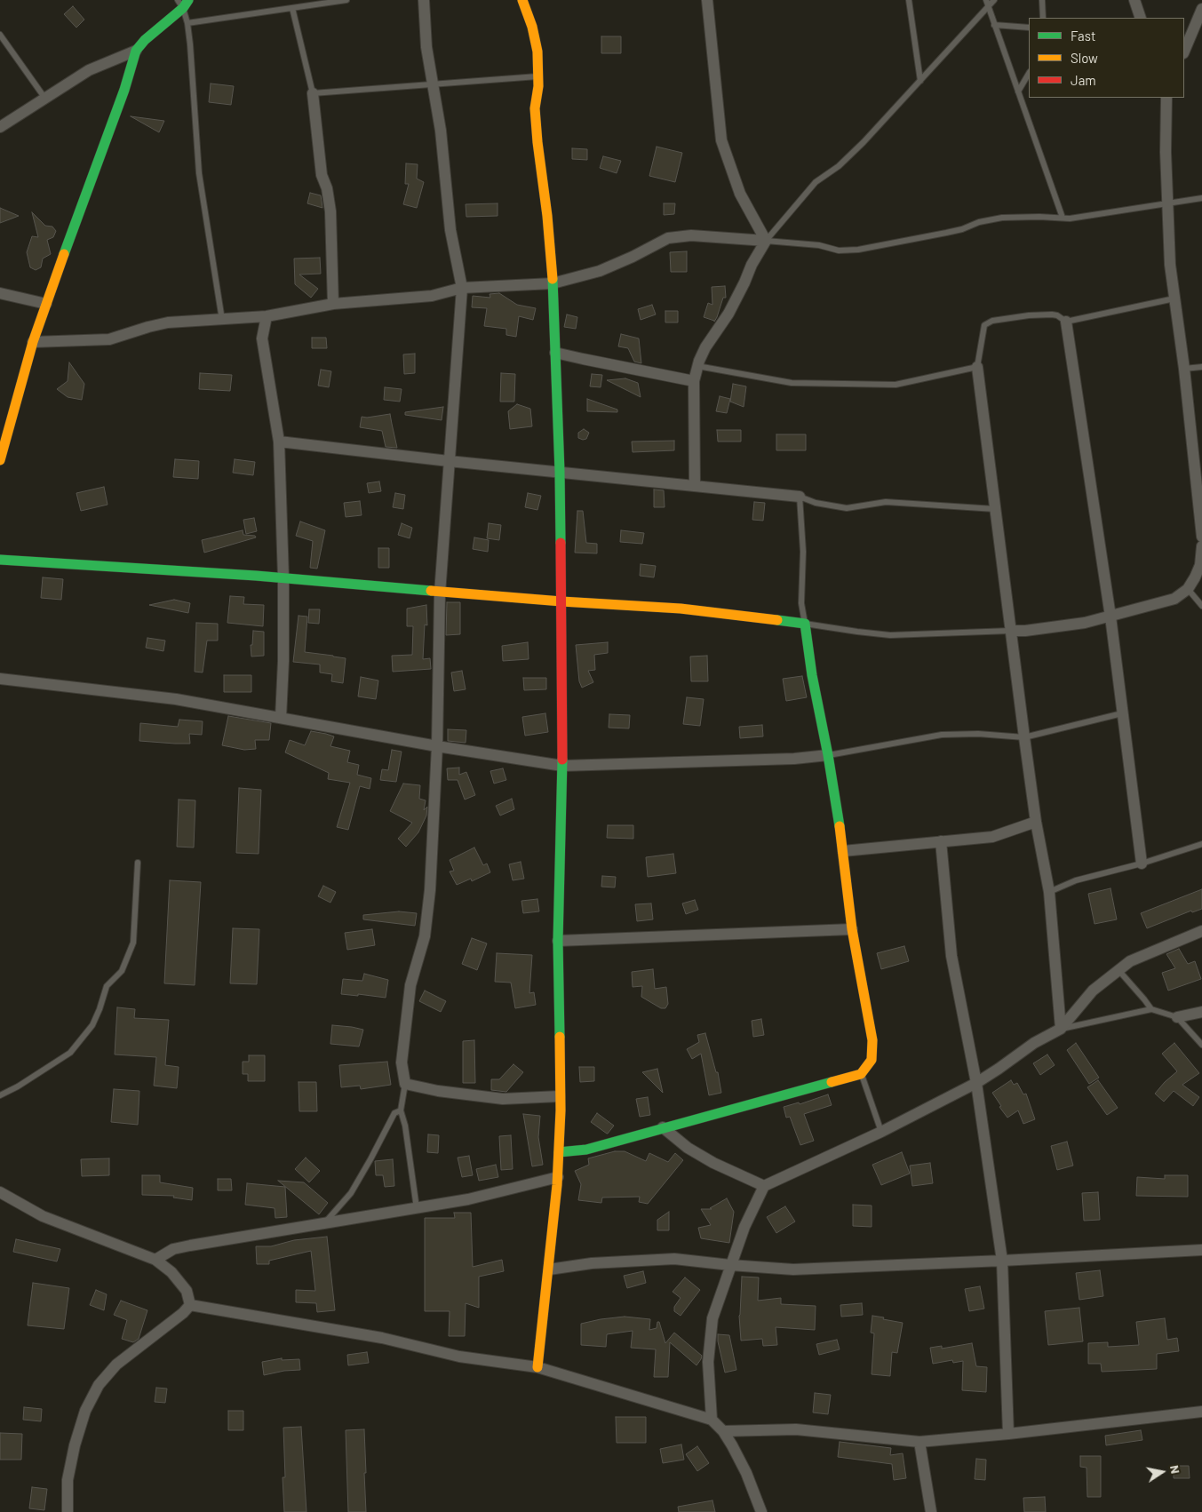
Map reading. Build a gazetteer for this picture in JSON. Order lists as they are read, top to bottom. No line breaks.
{"legend":["Fast","Slow","Jam"],"north":"right"}
